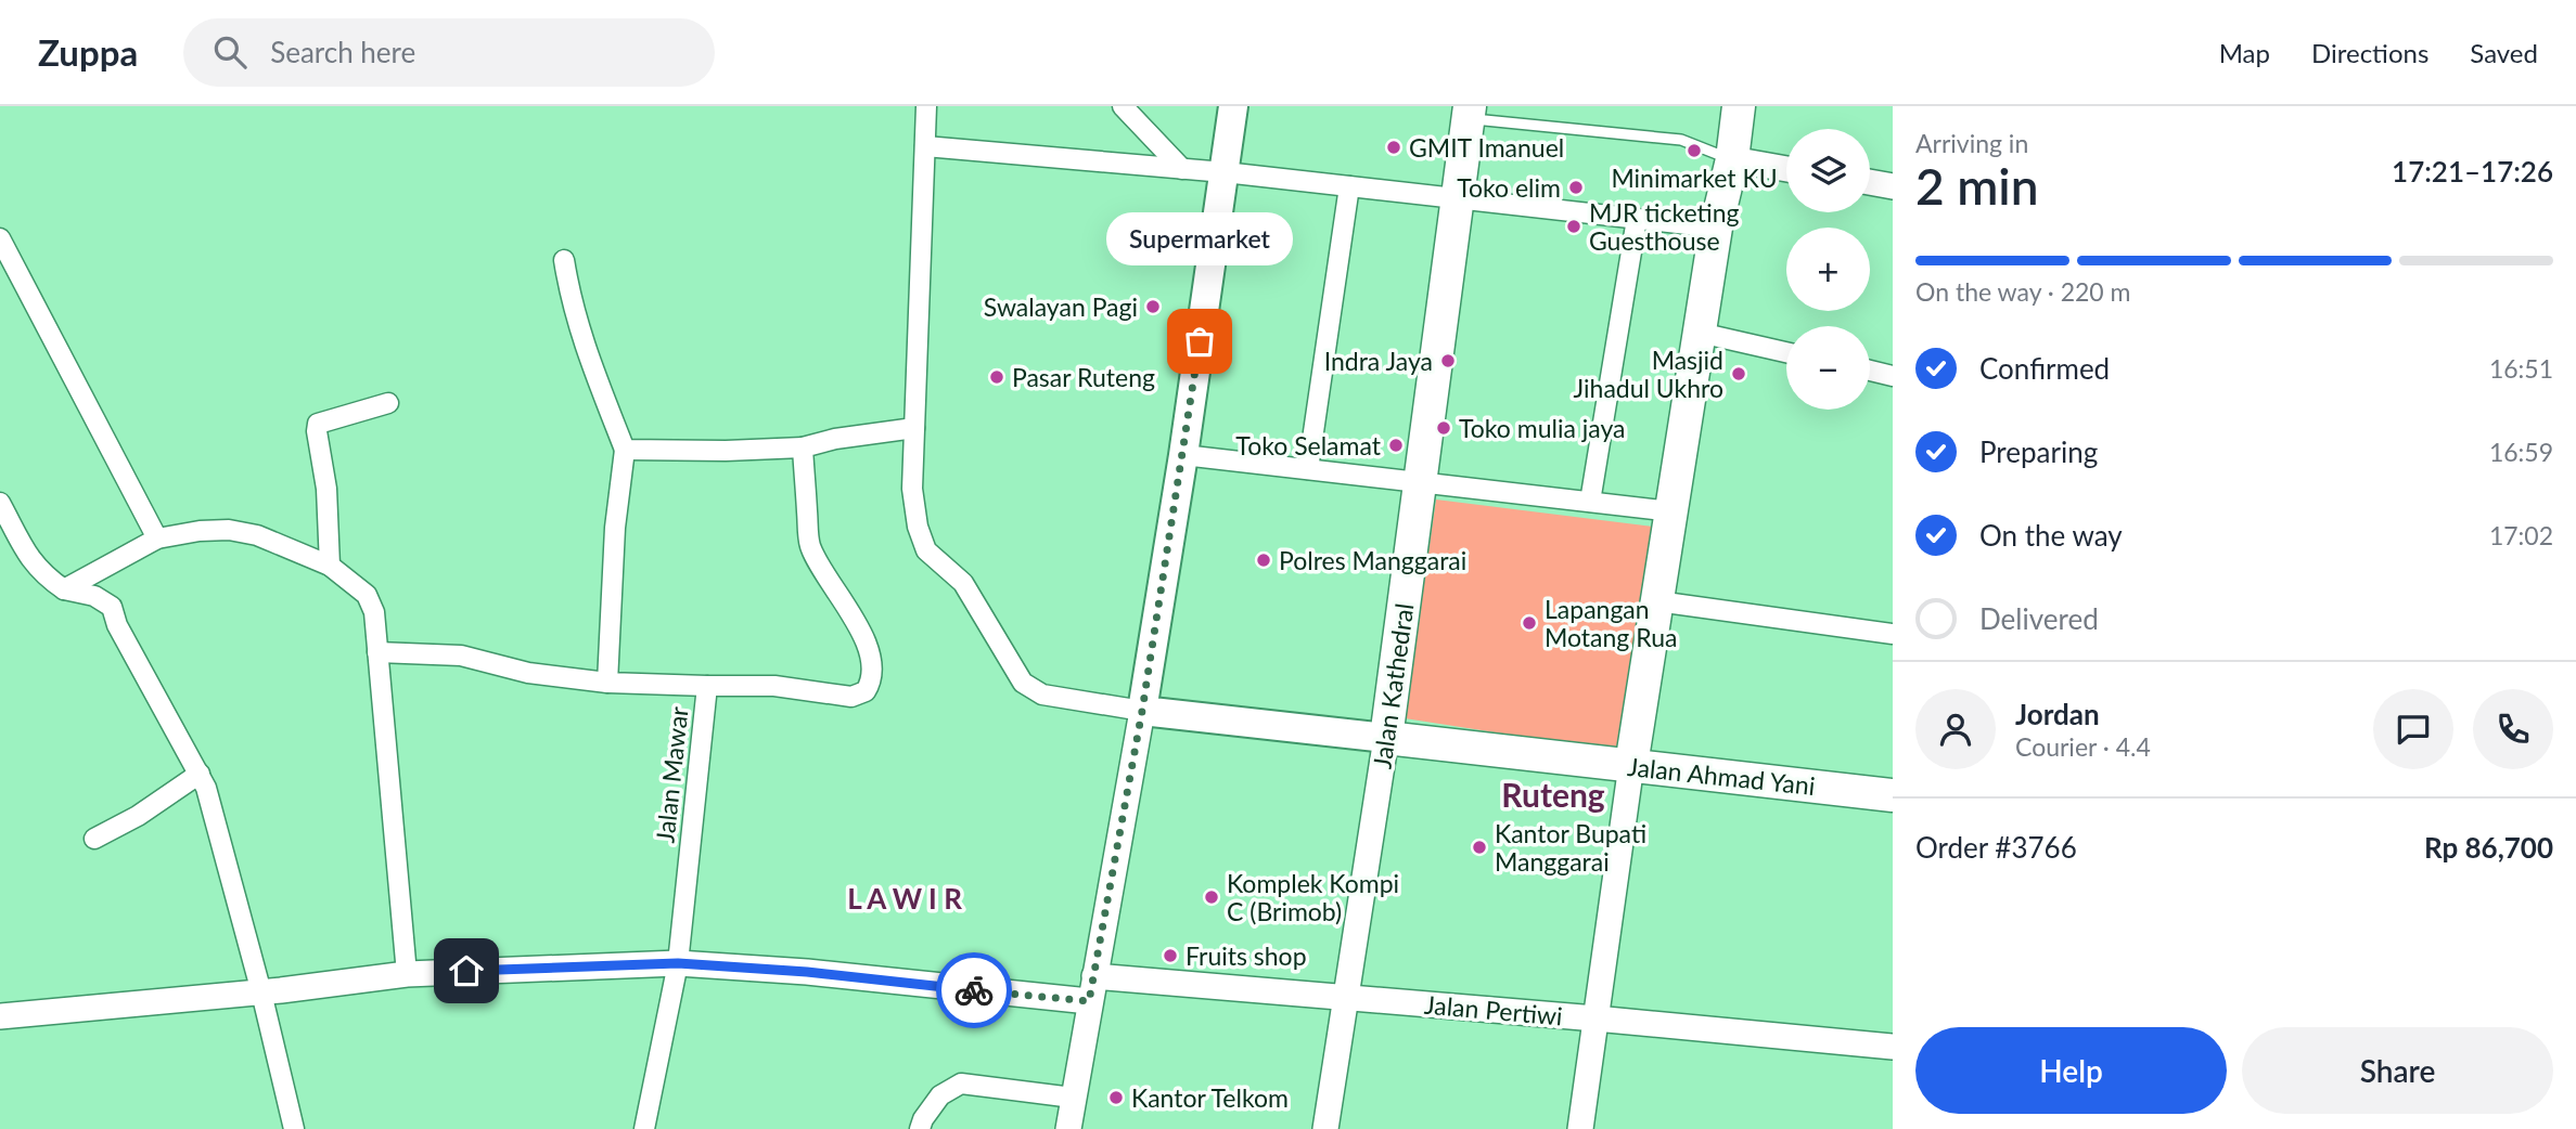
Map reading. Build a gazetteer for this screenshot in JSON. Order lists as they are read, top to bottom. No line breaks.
{"streets":{"highway":["Jalan Kathedral","Jalan Ahmad Yani"],"street":["Jalan Mawar","Jalan Pertiwi"]},"crossings":[["Jalan Kathedral","Jalan Ahmad Yani"],["Jalan Kathedral","Jalan Pertiwi"]],"districts":["Ruteng","L A W I R"],"places":["GMIT Imanuel","Minimarket KU","Toko elim","MJR ticketing Guesthouse","Swalayan Pagi","Supermarket","Indra Jaya","Masjid Jihadul Ukhro","Pasar Ruteng","Toko mulia jaya","Toko Selamat","Polres Manggarai","Lapangan Motang Rua","Kantor Bupati Manggarai","Komplek Kompi C (Brimob)","Fruits shop","Kantor Telkom"],"page":{"header":"Zuppa","search":"Search here","nav":["Map","Directions","Saved"],"heading":["2 min","Arriving in","17:21–17:26"],"panel":["Jordan","Courier · 4.4","Order #3766","Rp 86,700"],"map_buttons":["+","−"],"bubble":"Supermarket","bar":"On the way · 220 m","list":[["Confirmed","16:51"],["Preparing","16:59"],["On the way","17:02"],"Delivered"],"buttons":["Help","Share"]}}
